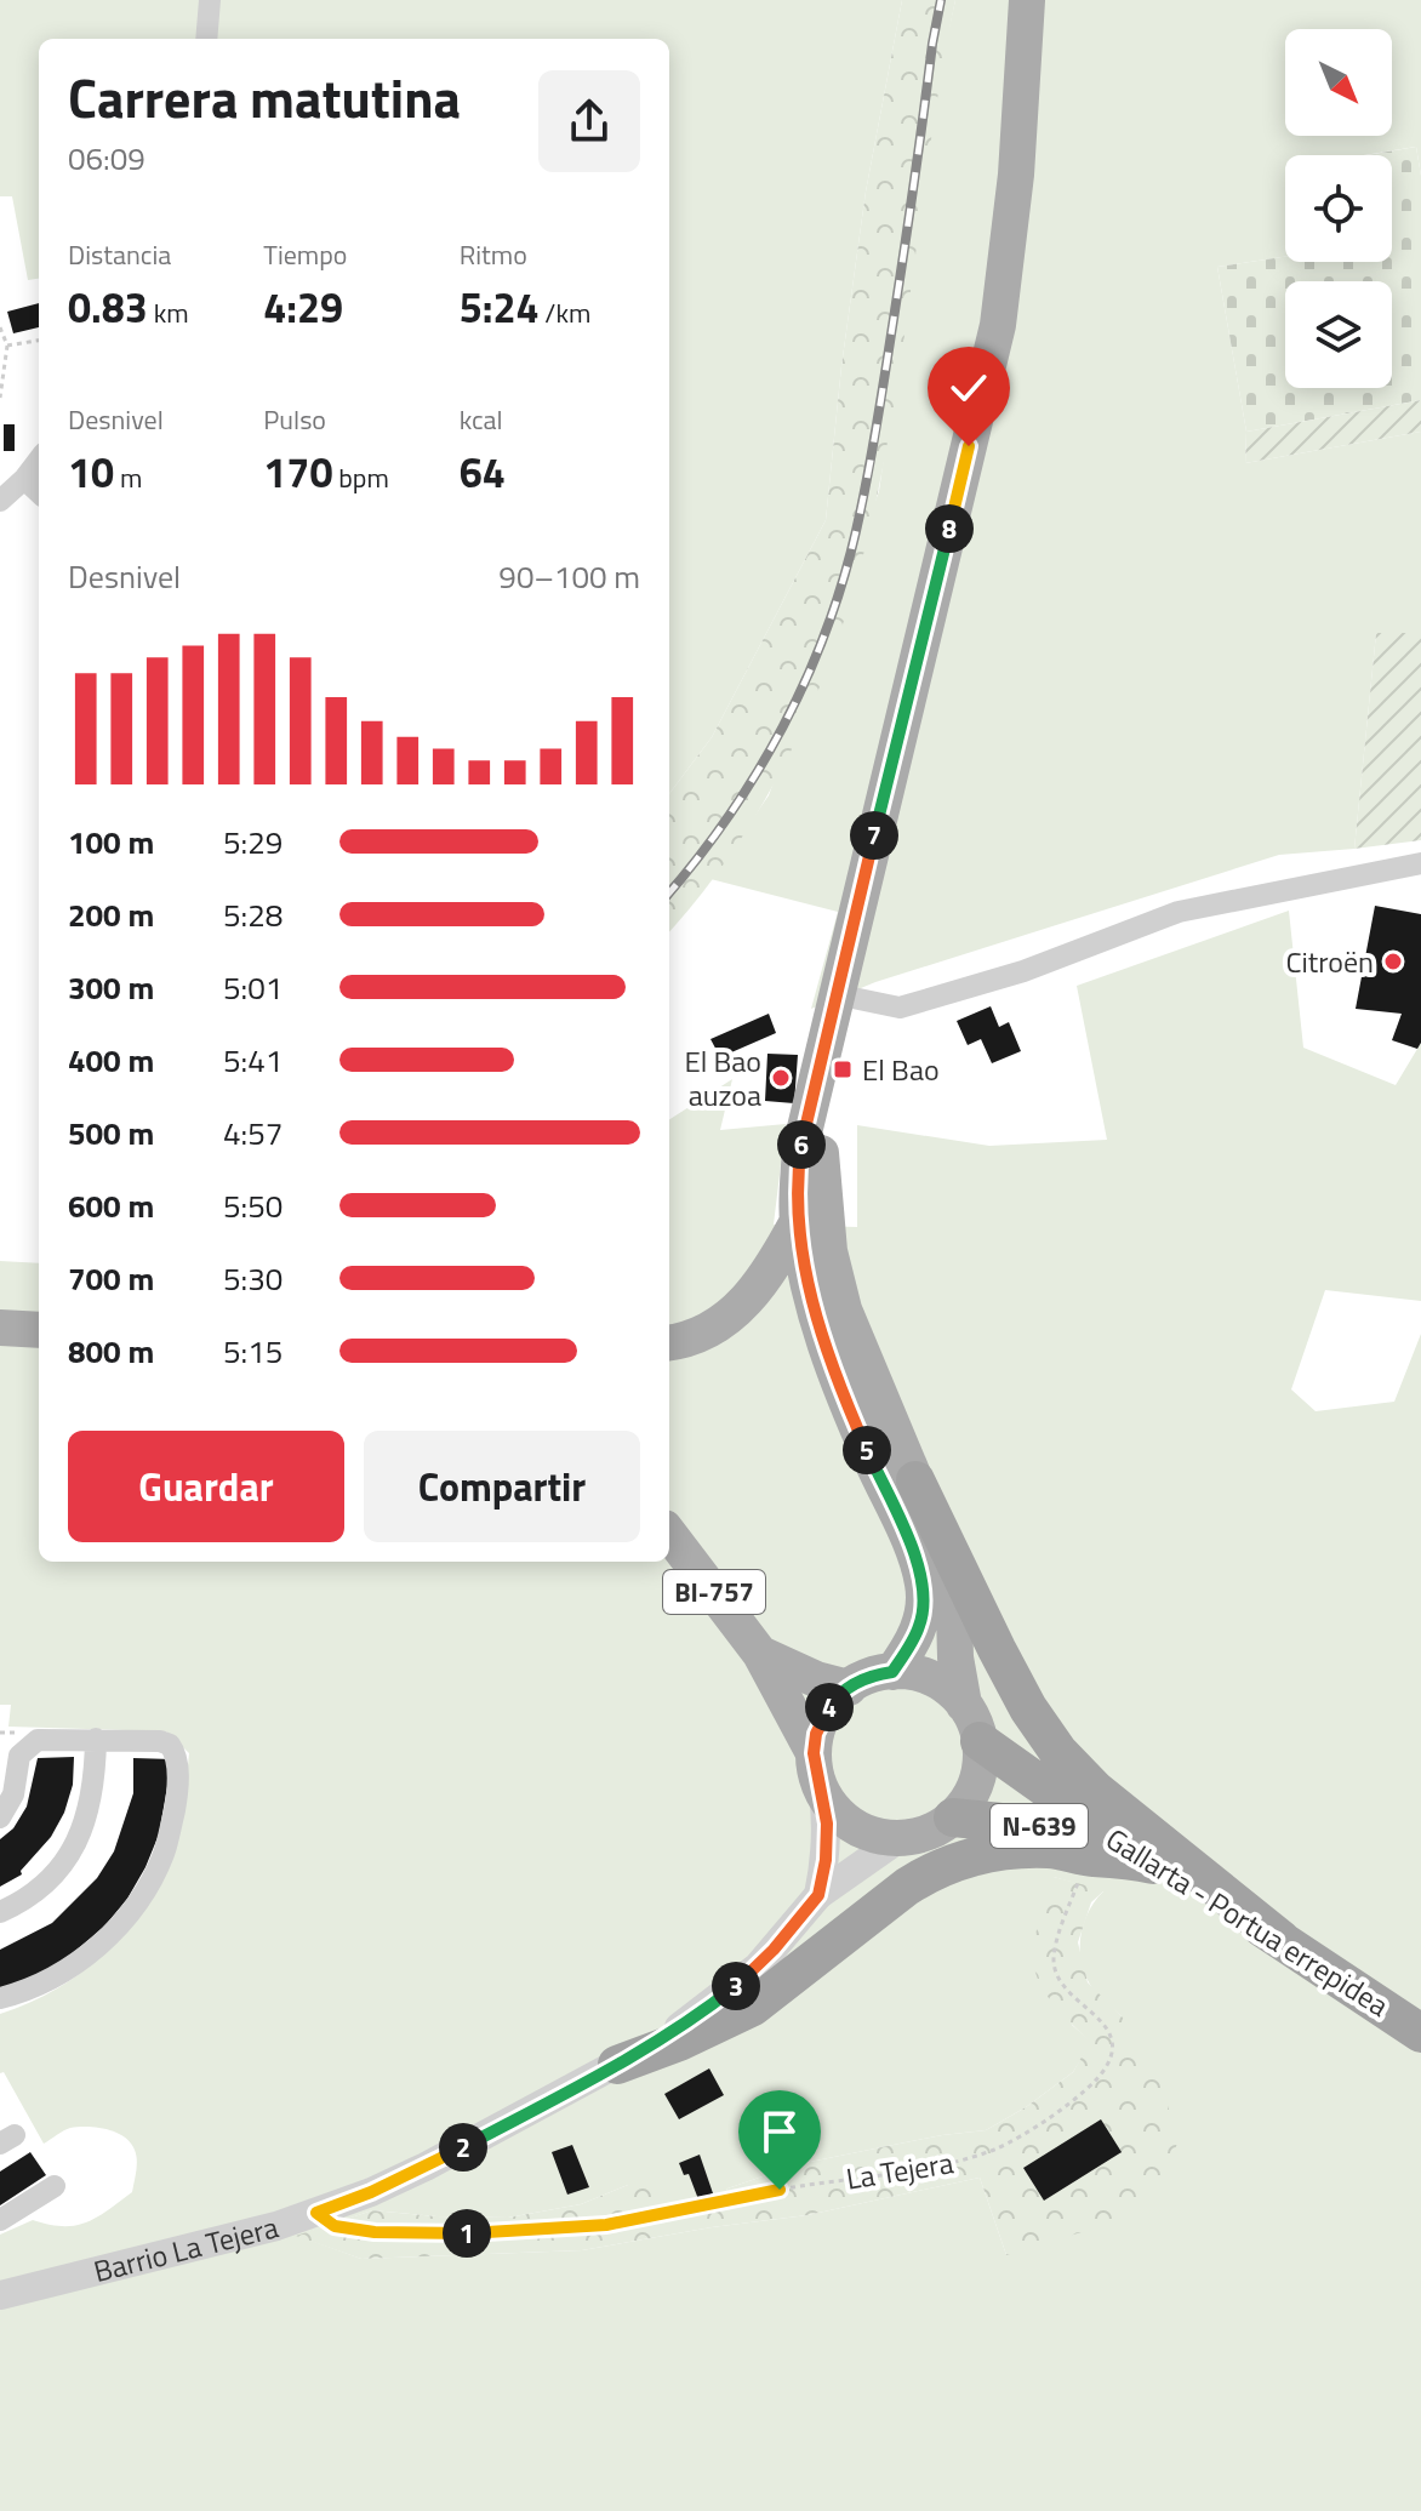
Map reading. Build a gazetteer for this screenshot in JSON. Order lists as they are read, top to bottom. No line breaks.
{"streets":{"highway":["N-639","Gallarta - Portua errepidea"],"main road":["BI-757"],"street":["Barrio La Tejera"],"path":["La Tejera"]},"crossings":[["BI-757","Gallarta - Portua errepidea"],["Gallarta - Portua errepidea","La Tejera"],["La Tejera","Barrio La Tejera"]],"places":{"other":["Citroën","El Bao auzoa"],"transit":["El Bao"]},"north":"bottom right","page":{"heading":["Carrera matutina","06:09"],"stats":[["Distancia","0.83 km"],["Tiempo","4:29"],["Ritmo","5:24 /km"],["Desnivel","10 m"],["Pulso","170 bpm"],["kcal","64"]],"pins":["8","7","6","5","4","3","2","1"],"chart":["Desnivel","90–100 m"],"list":[{"name":"100 m","note":"5:29"},{"name":"200 m","note":"5:28"},{"name":"300 m","note":"5:01"},{"name":"400 m","note":"5:41"},{"name":"500 m","note":"4:57"},{"name":"600 m","note":"5:50"},{"name":"700 m","note":"5:30"},{"name":"800 m","note":"5:15"}],"buttons":["Guardar","Compartir"]}}
